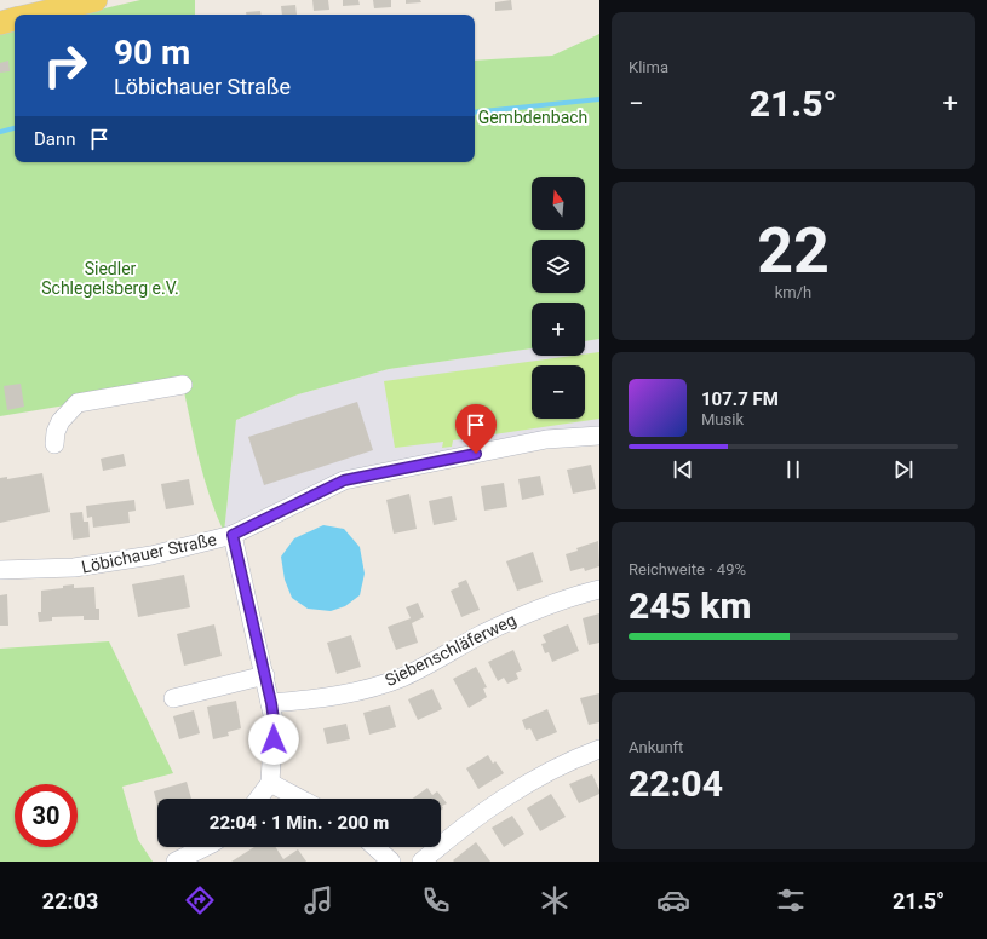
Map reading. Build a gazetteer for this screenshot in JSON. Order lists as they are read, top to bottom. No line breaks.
{"streets":{"street":["Löbichauer Straße","Siebenschläferweg"]},"parks":["Gembdenbach","Siedler Schlegelsberg e.V."],"north":"top","page":{"tile":["Klima",["22","km/h"],["Reichweite · 49%","245 km"],["Ankunft","22:04"]],"turn":["90 m","Löbichauer Straße"],"heat":["−","21.5°","+"],"then":"Dann","map_buttons":["+","−"],"song":["107.7 FM","Musik"],"limit":"30","trip":"22:04 · 1 Min. · 200 m","tabs":["22:03","21.5°"]}}
